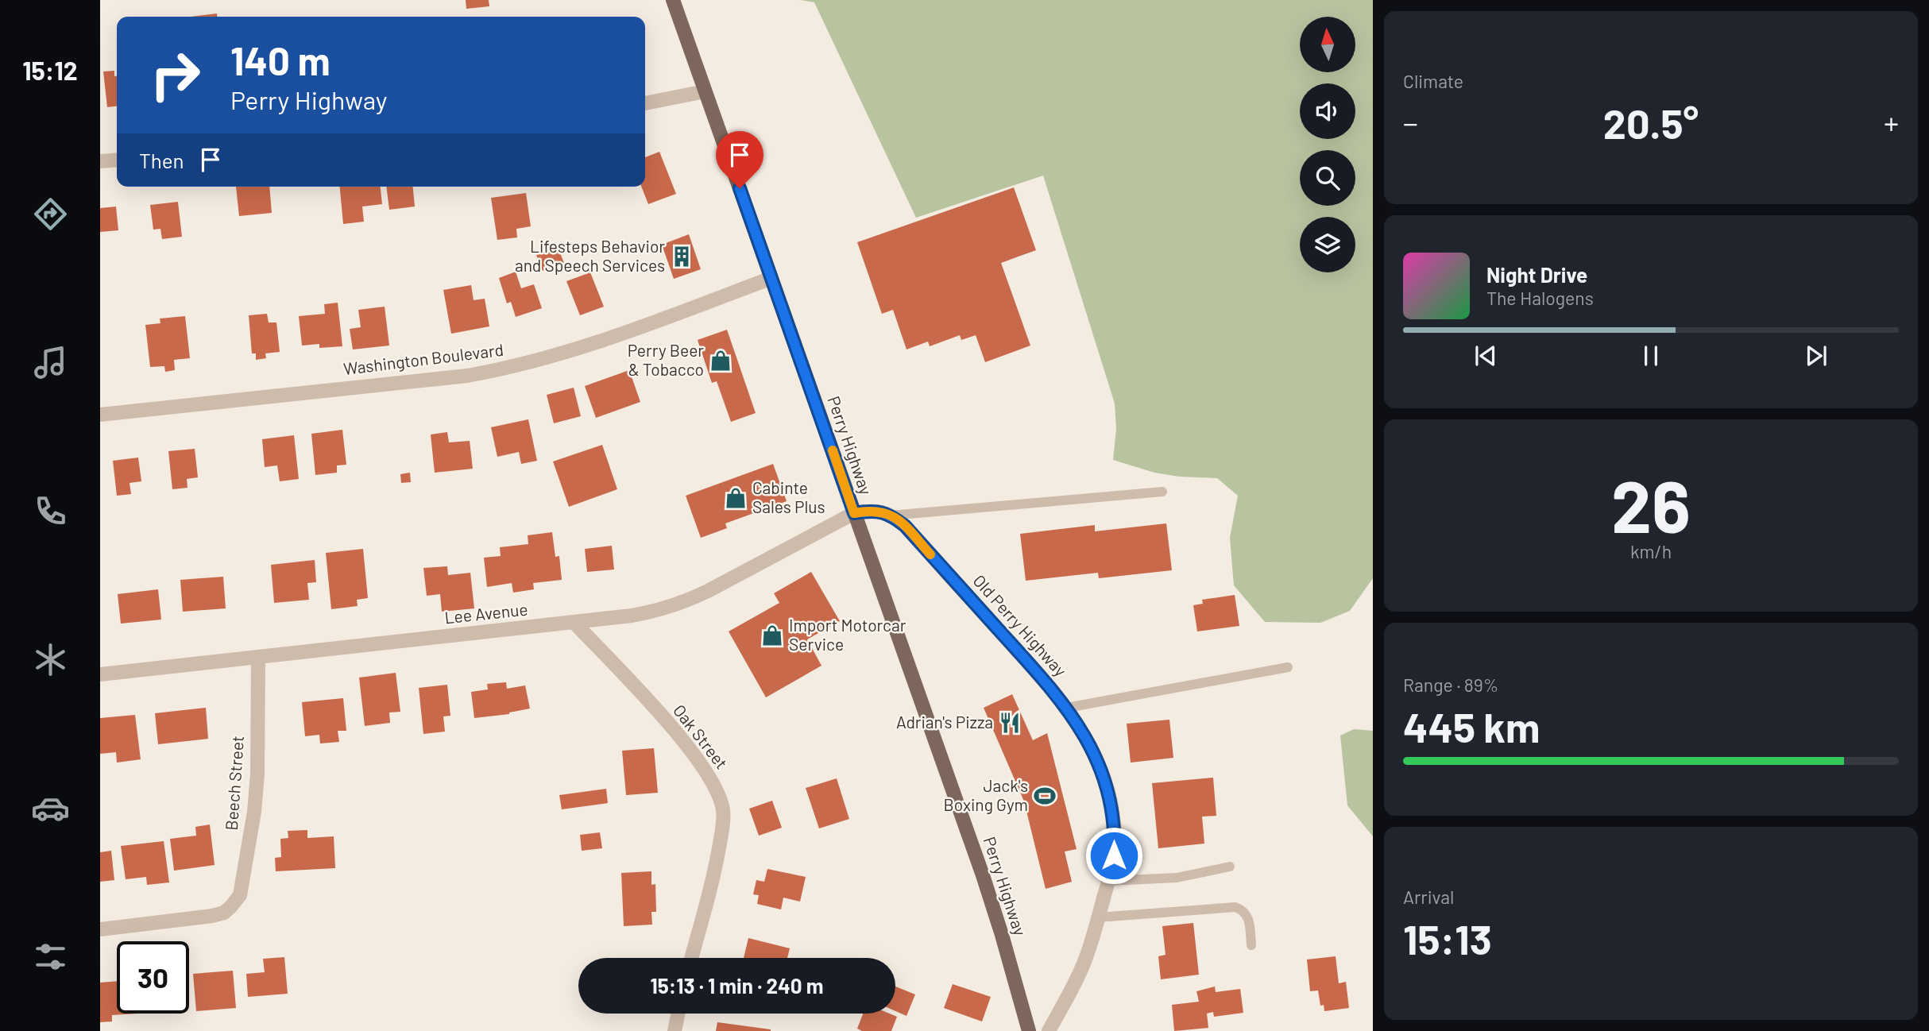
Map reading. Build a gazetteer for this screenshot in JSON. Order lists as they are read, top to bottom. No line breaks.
{"streets":{"main road":["Perry Highway"],"street":["Washington Boulevard","Lee Avenue","Old Perry Highway","Oak Street","Beech Street"]},"crossings":[["Washington Boulevard","Perry Highway"],["Perry Highway","Lee Avenue"],["Lee Avenue","Oak Street"],["Lee Avenue","Beech Street"]],"places":{"building":["Lifesteps Behavior and Speech Services"],"shop":["Perry Beer & Tobacco","Cabinte Sales Plus","Import Motorcar Service"],"restaurant":["Adrian's Pizza"],"sports":["Jack's Boxing Gym"]},"north":"top","page":{"tabs":"15:12","tile":["Climate",["26","km/h"],["Range · 89%","445 km"],["Arrival","15:13"]],"turn":["140 m","Perry Highway"],"heat":["−","20.5°","+"],"then":"Then","song":["Night Drive","The Halogens"],"limit":"30","trip":"15:13 · 1 min · 240 m"}}
